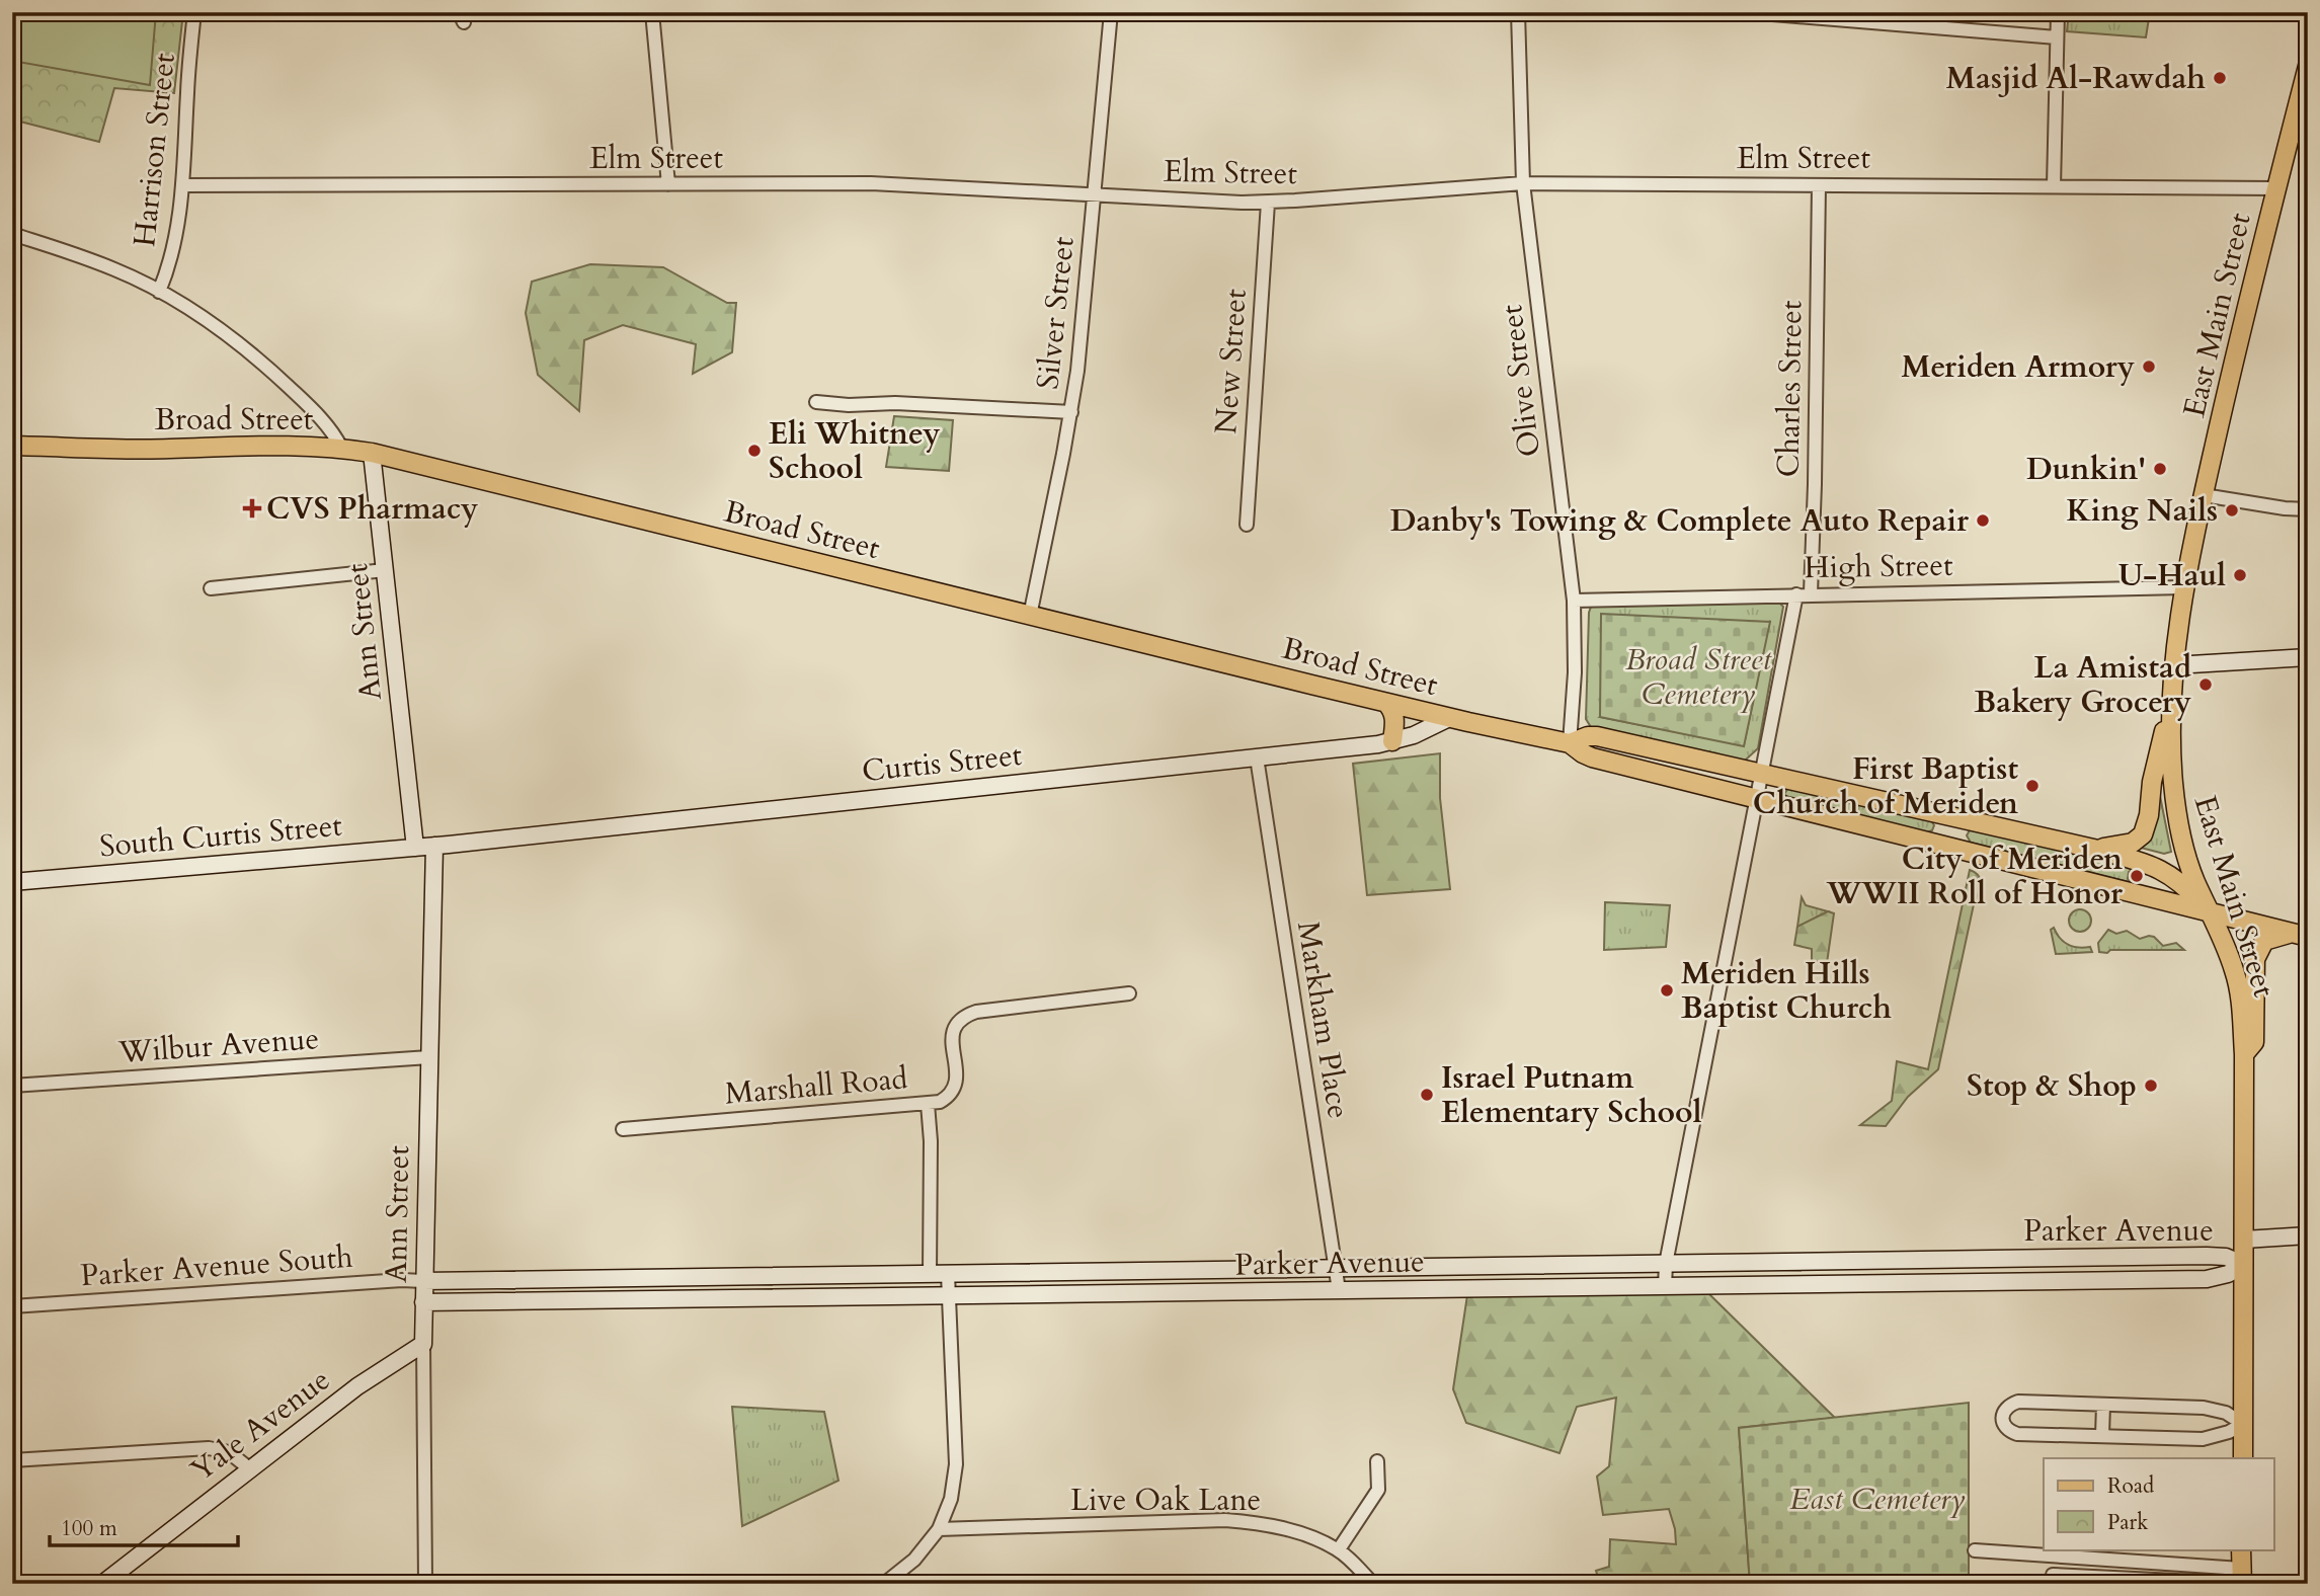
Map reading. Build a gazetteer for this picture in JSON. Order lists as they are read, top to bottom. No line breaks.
{"streets":{"main road":["East Main Street","Broad Street"],"street":["Harrison Street","Elm Street","Silver Street","New Street","Olive Street","Charles Street","High Street","Ann Street","Curtis Street","South Curtis Street","Markham Place","Wilbur Avenue","Marshall Road","Parker Avenue","Parker Avenue South","Yale Avenue","Live Oak Lane"]},"crossings":[["Harrison Street","Elm Street"],["Elm Street","Silver Street"],["Elm Street","East Main Street"],["Elm Street","New Street"],["Elm Street","Olive Street"],["Elm Street","Charles Street"],["Silver Street","Broad Street"],["East Main Street","Broad Street"],["East Main Street","High Street"],["East Main Street","Parker Avenue"],["Olive Street","Broad Street"],["Olive Street","High Street"],["Charles Street","High Street"],["Broad Street","Ann Street"],["Broad Street","Curtis Street"],["Ann Street","Curtis Street"],["Ann Street","South Curtis Street"],["Ann Street","Wilbur Avenue"],["Ann Street","Parker Avenue"],["Ann Street","Parker Avenue South"],["Ann Street","Yale Avenue"],["Curtis Street","South Curtis Street"],["Curtis Street","Markham Place"],["Markham Place","Parker Avenue"],["Marshall Road","Parker Avenue"],["Parker Avenue","Parker Avenue South"]],"parks":["Broad Street Cemetery","East Cemetery"],"places":{"other":["Masjid Al-Rawdah","Meriden Armory","Eli Whitney School","Dunkin'","King Nails","Danby's Towing & Complete Auto Repair","U-Haul","La Amistad Bakery Grocery","First Baptist Church of Meriden","City of Meriden WWII Roll of Honor","Meriden Hills Baptist Church","Stop & Shop","Israel Putnam Elementary School"],"health":["CVS Pharmacy"]},"legend":["Road","Park"],"scale_bar":"100 m"}
